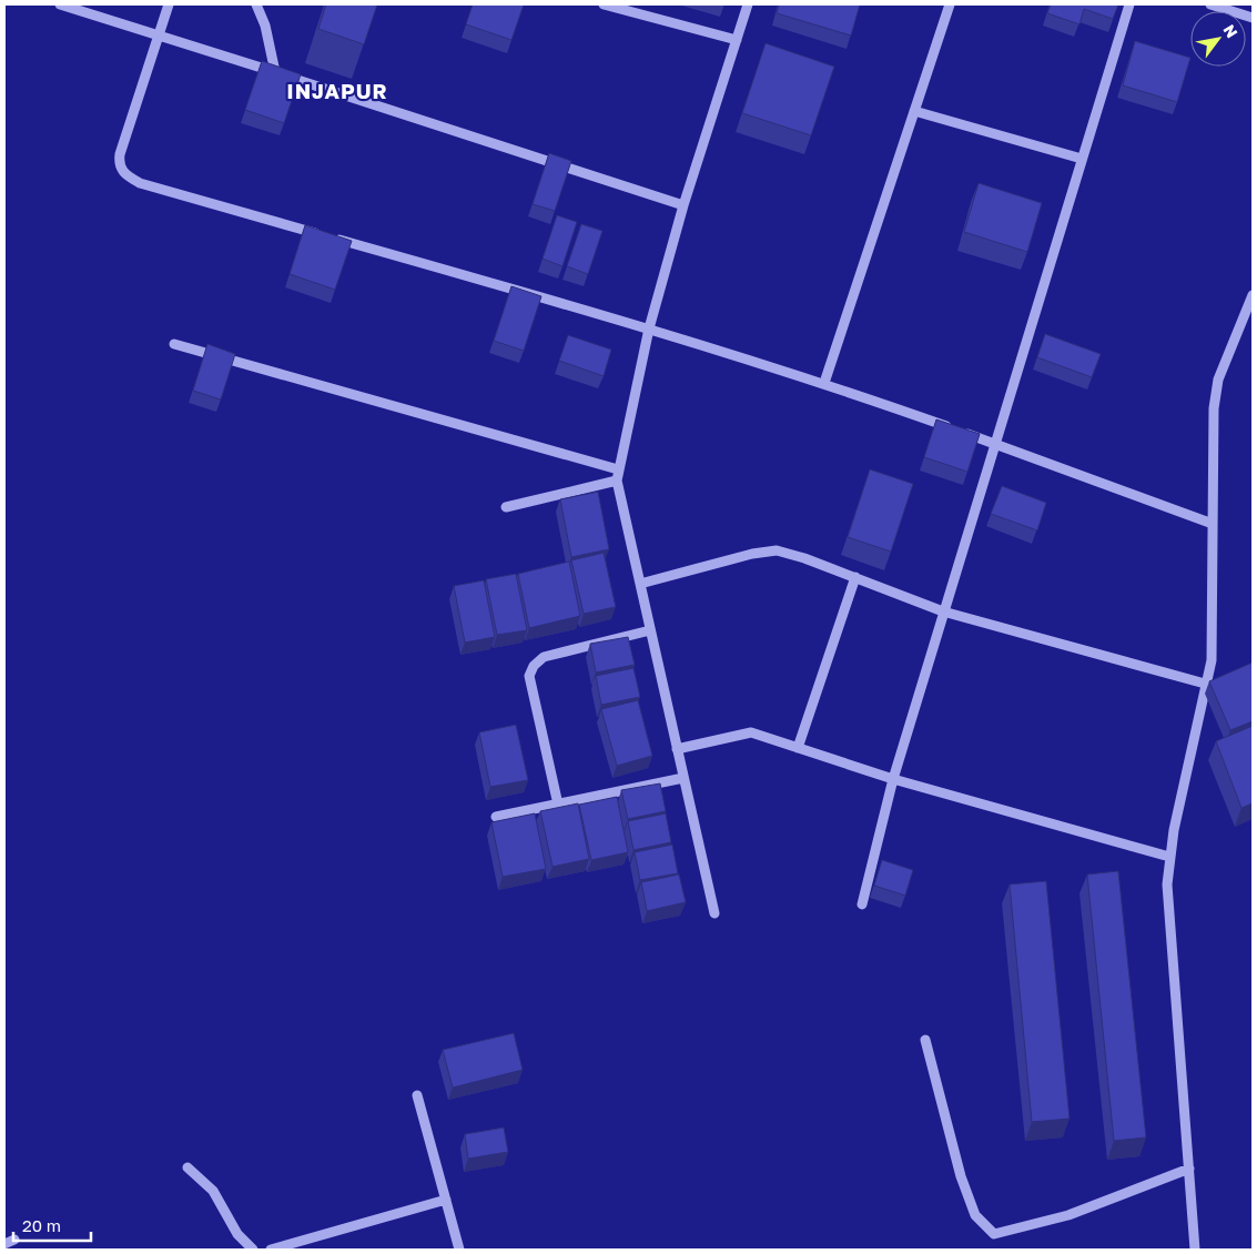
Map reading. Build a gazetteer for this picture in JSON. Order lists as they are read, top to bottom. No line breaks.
{"districts":["INJAPUR"],"scale_bar":"20 m","north":"top right"}
